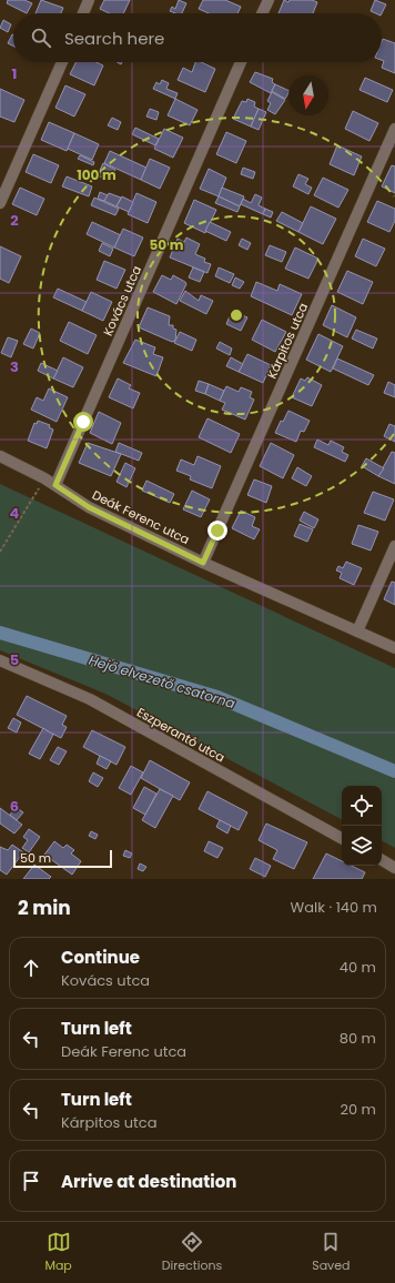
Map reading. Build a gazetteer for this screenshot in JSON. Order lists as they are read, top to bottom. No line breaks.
{"streets":{"street":["Kovács utca","Kárpitos utca","Deák Ferenc utca","Eszperantó utca"]},"crossings":[["Kovács utca","Deák Ferenc utca"],["Kárpitos utca","Deák Ferenc utca"]],"water":["Hejő elvezető csatorna"],"scale_bar":"50 m","north":"bottom","page":{"search":"Search here","scale":"50 m","heading":["2 min","Walk · 140 m"],"list":[["Continue","Kovács utca","40 m"],["Turn left","Deák Ferenc utca","80 m"],["Turn left","Kárpitos utca","20 m"],"Arrive at destination"],"nav":["Map","Directions","Saved"]},"grid":{"rows":["1","2","3","4","5","6"]},"rings":["100 m","50 m"]}
